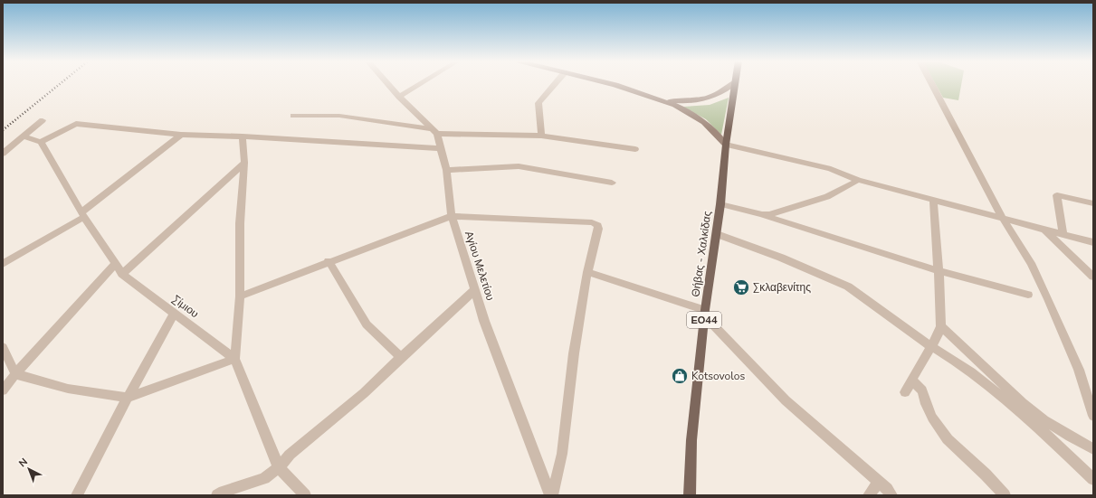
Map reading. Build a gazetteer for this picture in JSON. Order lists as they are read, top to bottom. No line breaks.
{"streets":{"main road":["Θήβας - Χαλκίδας","ΕΟ44"],"street":["Αγίου Μελετίου","Σίμιου"]},"places":{"supermarket":["Σκλαβενίτης"],"shop":["Kotsovolos"]},"north":"top left"}
